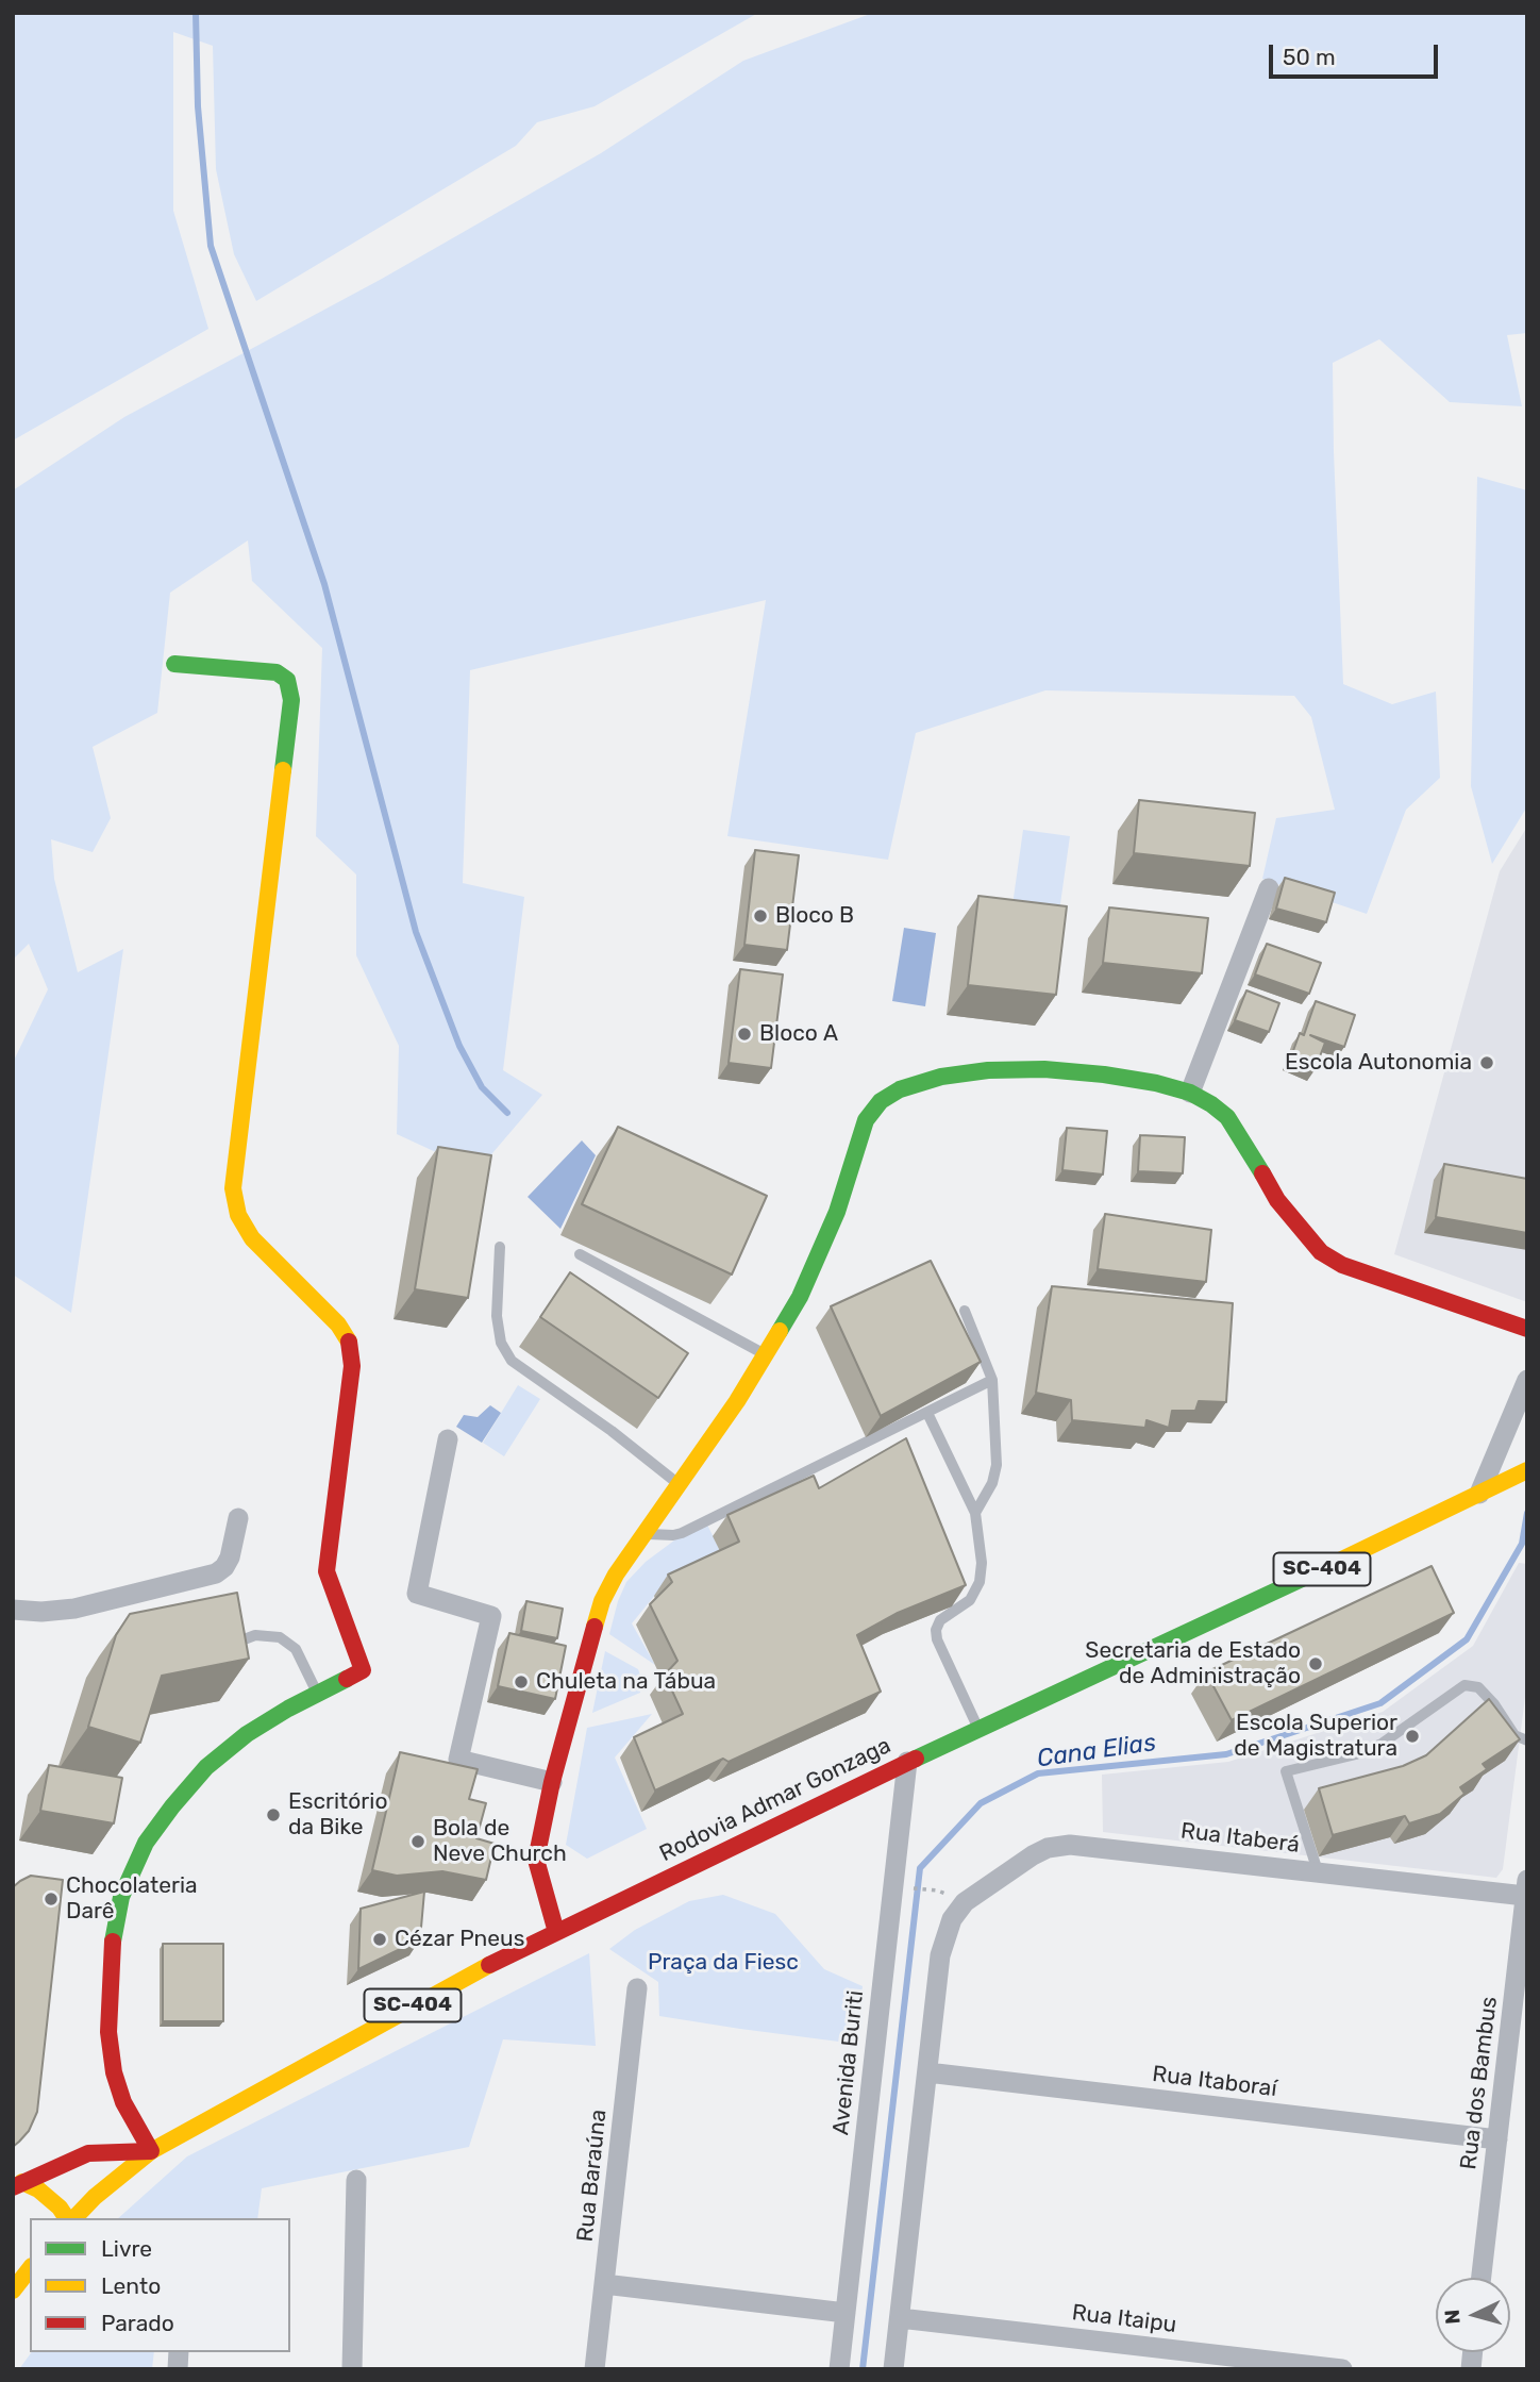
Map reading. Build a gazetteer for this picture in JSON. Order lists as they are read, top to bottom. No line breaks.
{"streets":{"street":["SC-404","Rodovia Admar Gonzaga","Rua Itaberá","Avenida Buriti","Rua Itaboraí","Rua dos Bambus","Rua Baraúna","Rua Itaipu"]},"crossings":[["Rodovia Admar Gonzaga","Avenida Buriti"],["Rua Itaberá","Rua Itaboraí"],["Rua Itaberá","Rua dos Bambus"],["Rua Itaboraí","Rua dos Bambus"]],"water":["Cana Elias"],"parks":["Praça da Fiesc"],"places":["Bloco B","Bloco A","Escola Autonomia","Secretaria de Estado de Administração","Chuleta na Tábua","Escola Superior de Magistratura","Escritório da Bike","Bola de Neve Church","Chocolateria Darê","Cézar Pneus"],"legend":["Livre","Lento","Parado"],"scale_bar":"50 m","north":"left"}
